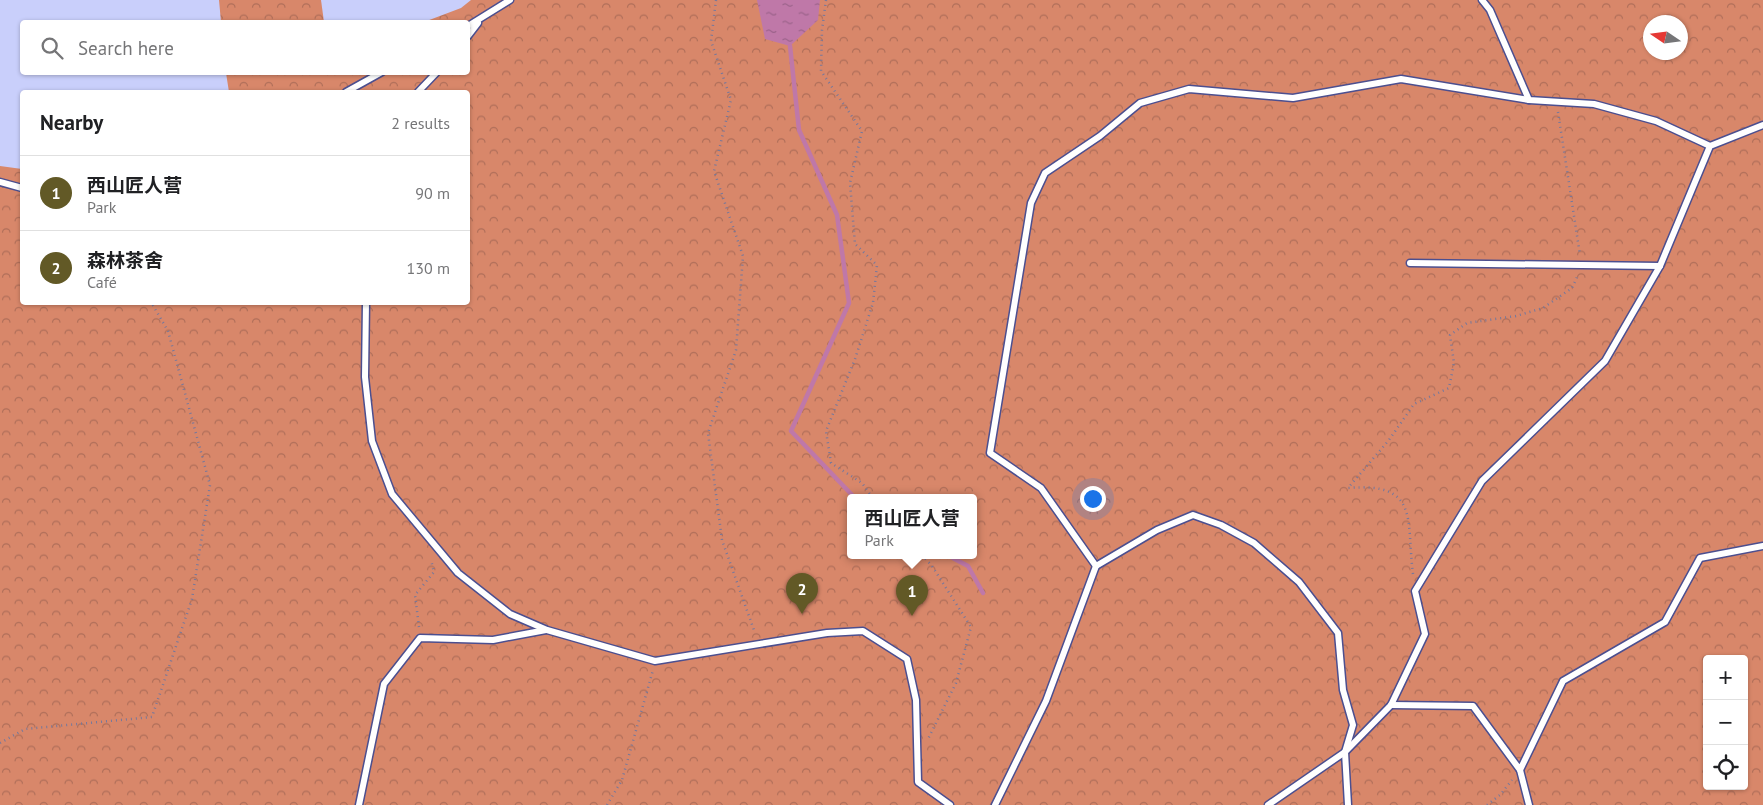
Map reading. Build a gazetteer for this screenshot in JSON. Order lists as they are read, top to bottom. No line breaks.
{"north":"left","page":{"search":"Search here","heading":["Nearby","2 results"],"list":[{"mark":"1","name":"西山匠人营","note":"Park","value":"90 m"},{"mark":"2","name":"森林茶舍","note":"Café","value":"130 m"}],"popup":["西山匠人营","Park"],"pins":["2","1"],"map_buttons":["+","−"]}}
